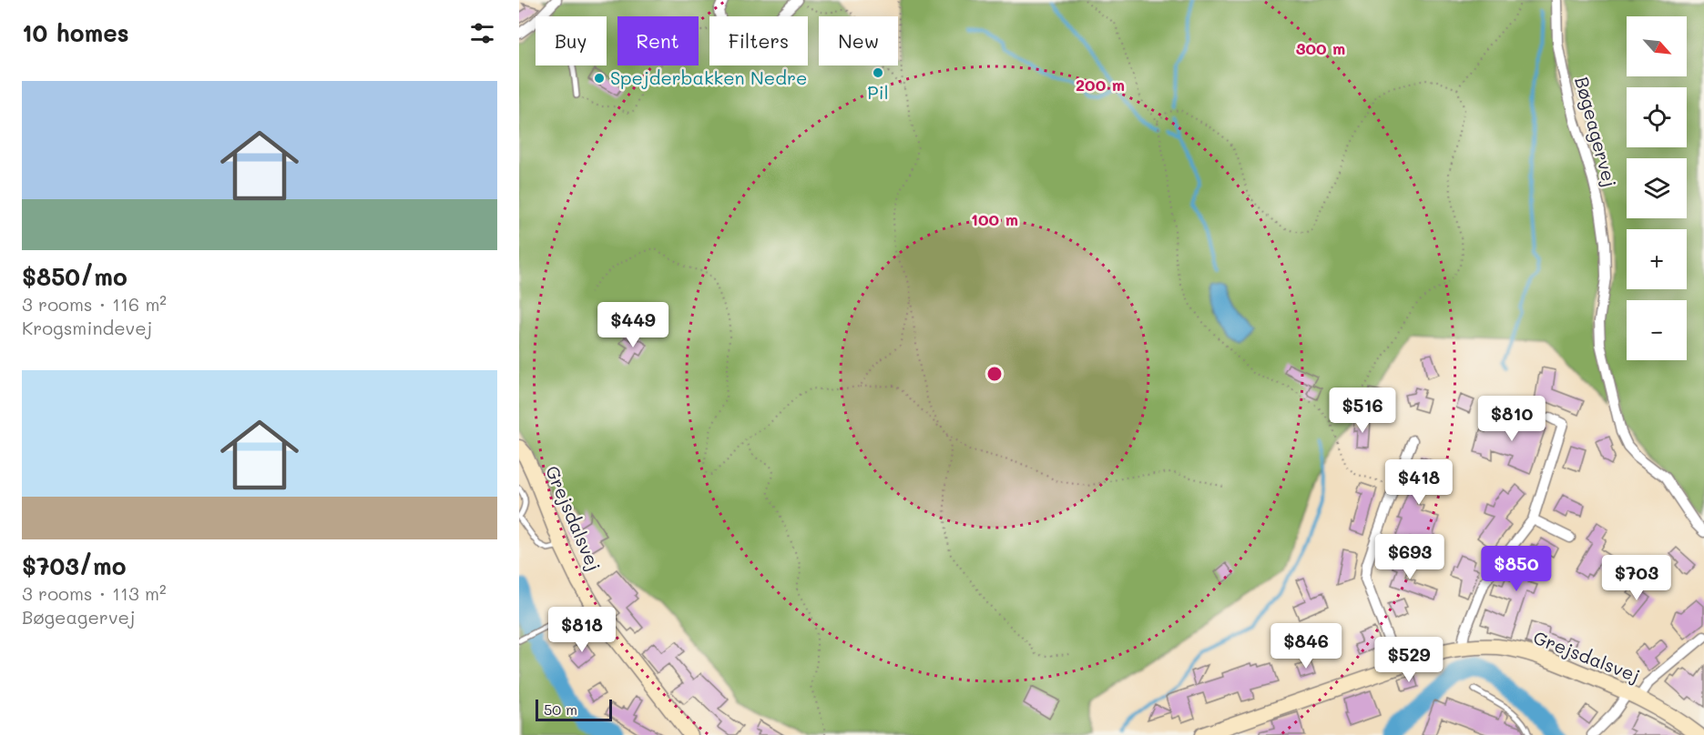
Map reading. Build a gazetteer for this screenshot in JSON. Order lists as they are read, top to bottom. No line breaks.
{"streets":{"street":["Bøgeagervej","Grejsdalsvej"]},"places":["Pil","Spejderbakken Nedre"],"scale_bar":"50 m","north":"bottom right","page":{"heading":"10 homes","map_buttons":["+","−"],"chip":["Buy","Rent","Filters","New"],"list":[{"name":"$850/mo","note":"3 rooms · 116 m² · Krogsmindevej"},{"name":"$703/mo","note":"3 rooms · 113 m² · Bøgeagervej"}],"price":["$449","$516","$810","$418","$693","$850","$703","$818","$846","$529"],"scale":"50 m"},"rings":["300 m","200 m","100 m"]}
